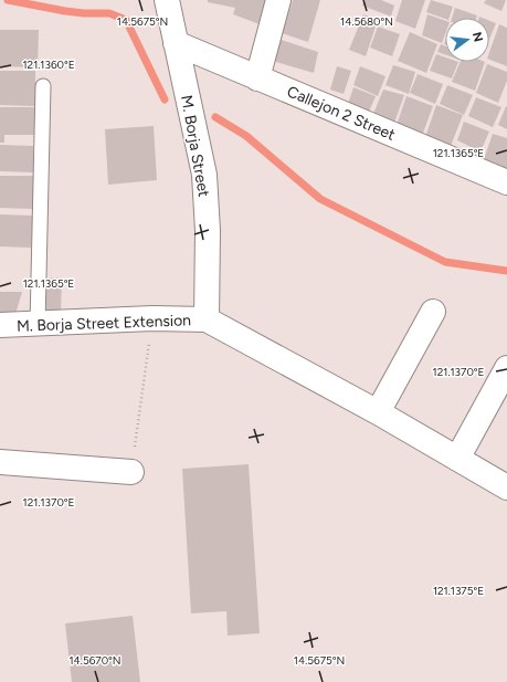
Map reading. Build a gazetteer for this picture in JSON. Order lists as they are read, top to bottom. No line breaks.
{"streets":{"street":["Callejon 2 Street","M. Borja Street","M. Borja Street Extension"]},"crossings":[["Callejon 2 Street","M. Borja Street"],["M. Borja Street","M. Borja Street Extension"]],"north":"right","coordinates":["14.5675°N","14.5680°N","121.1360°E","121.1365°E","121.1370°E","121.1375°E","14.5670°N"]}
